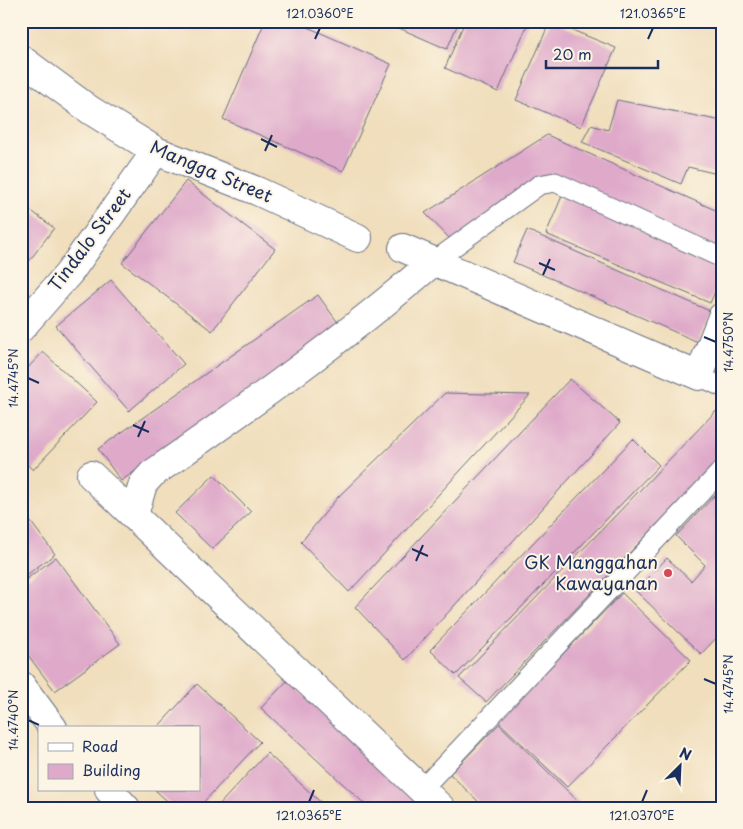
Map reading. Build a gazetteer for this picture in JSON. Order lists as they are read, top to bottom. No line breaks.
{"streets":{"street":["Mangga Street","Tindalo Street"]},"crossings":[["Mangga Street","Tindalo Street"]],"places":["GK Manggahan Kawayanan"],"legend":["Road","Building"],"scale_bar":"20 m","north":"top right","coordinates":["121.0360°E","121.0365°E","14.4750°N","14.4745°N","14.4740°N","121.0370°E"]}
